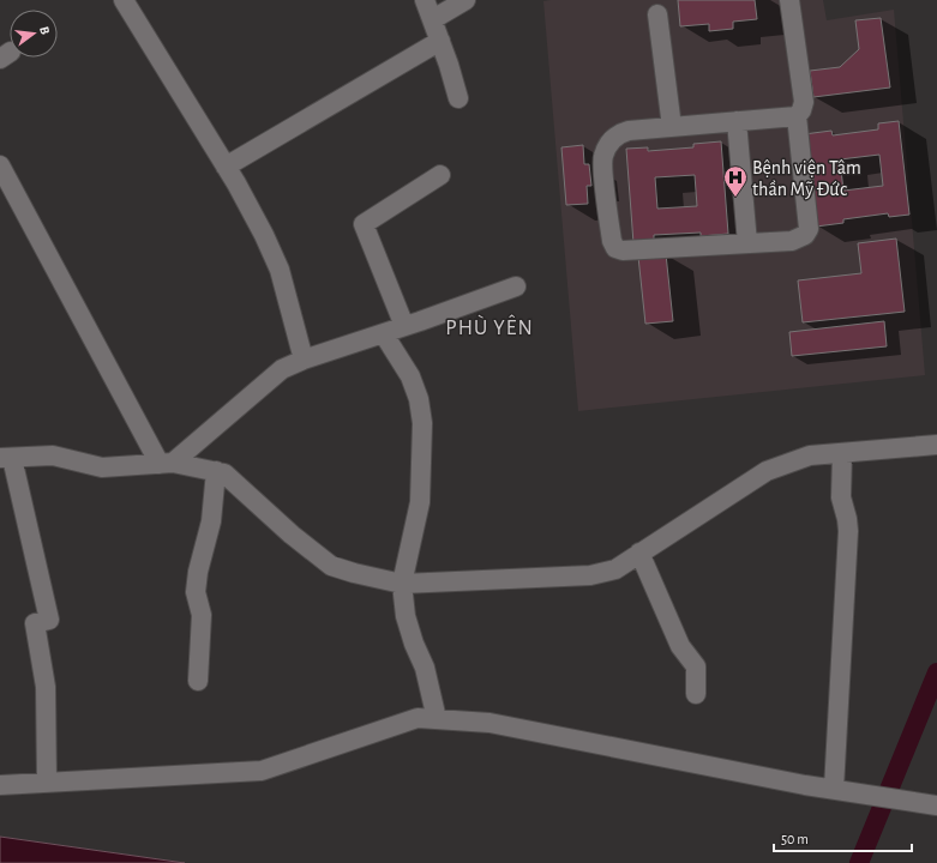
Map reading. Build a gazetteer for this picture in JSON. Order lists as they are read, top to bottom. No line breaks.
{"districts":["PHÙ YÊN"],"places":{"hospital":["Bệnh viện Tâm thần Mỹ Đức"]},"scale_bar":"50 m","north":"right"}
